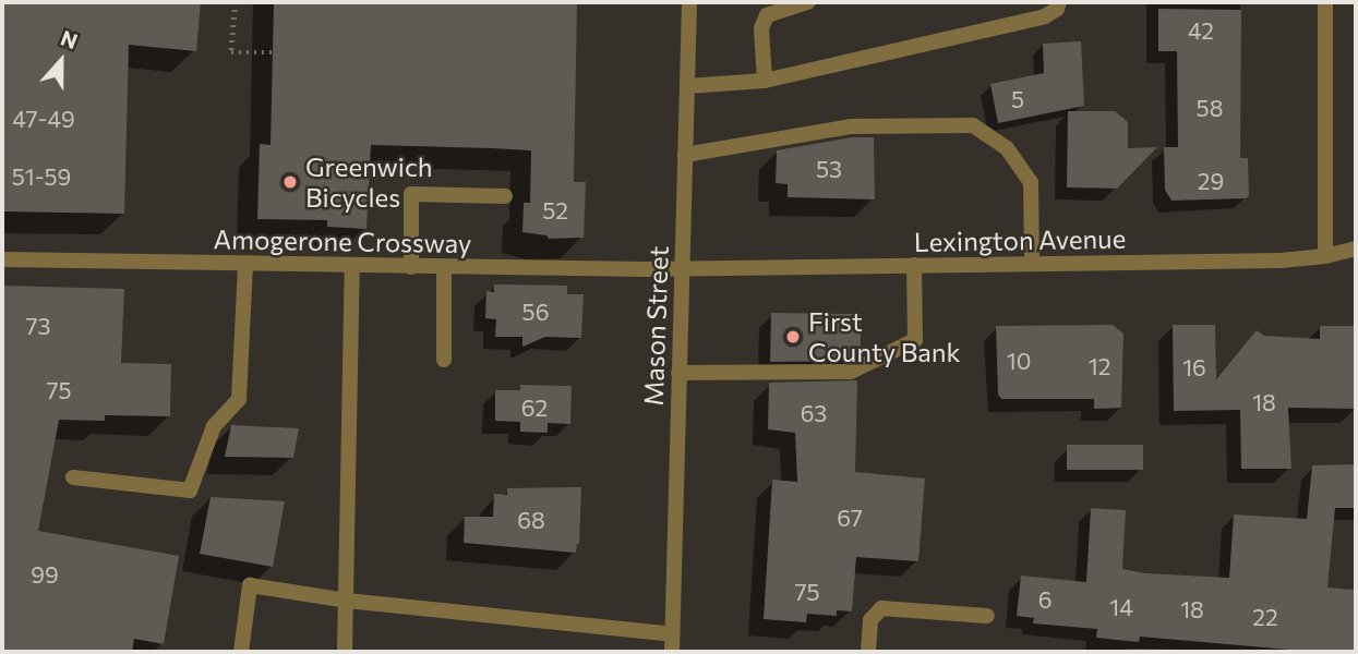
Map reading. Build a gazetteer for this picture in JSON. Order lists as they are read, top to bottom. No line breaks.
{"streets":{"street":["Lexington Avenue","Amogerone Crossway","Mason Street"]},"crossings":[["Lexington Avenue","Amogerone Crossway"],["Lexington Avenue","Mason Street"],["Amogerone Crossway","Mason Street"]],"places":["Greenwich Bicycles","First County Bank"],"house_numbers":["42","5","58","47-49","53","51-59","29","52","56","73","10","12","16","75","18","62","63","67","68","99","75","6","14","18","22"],"north":"top"}
